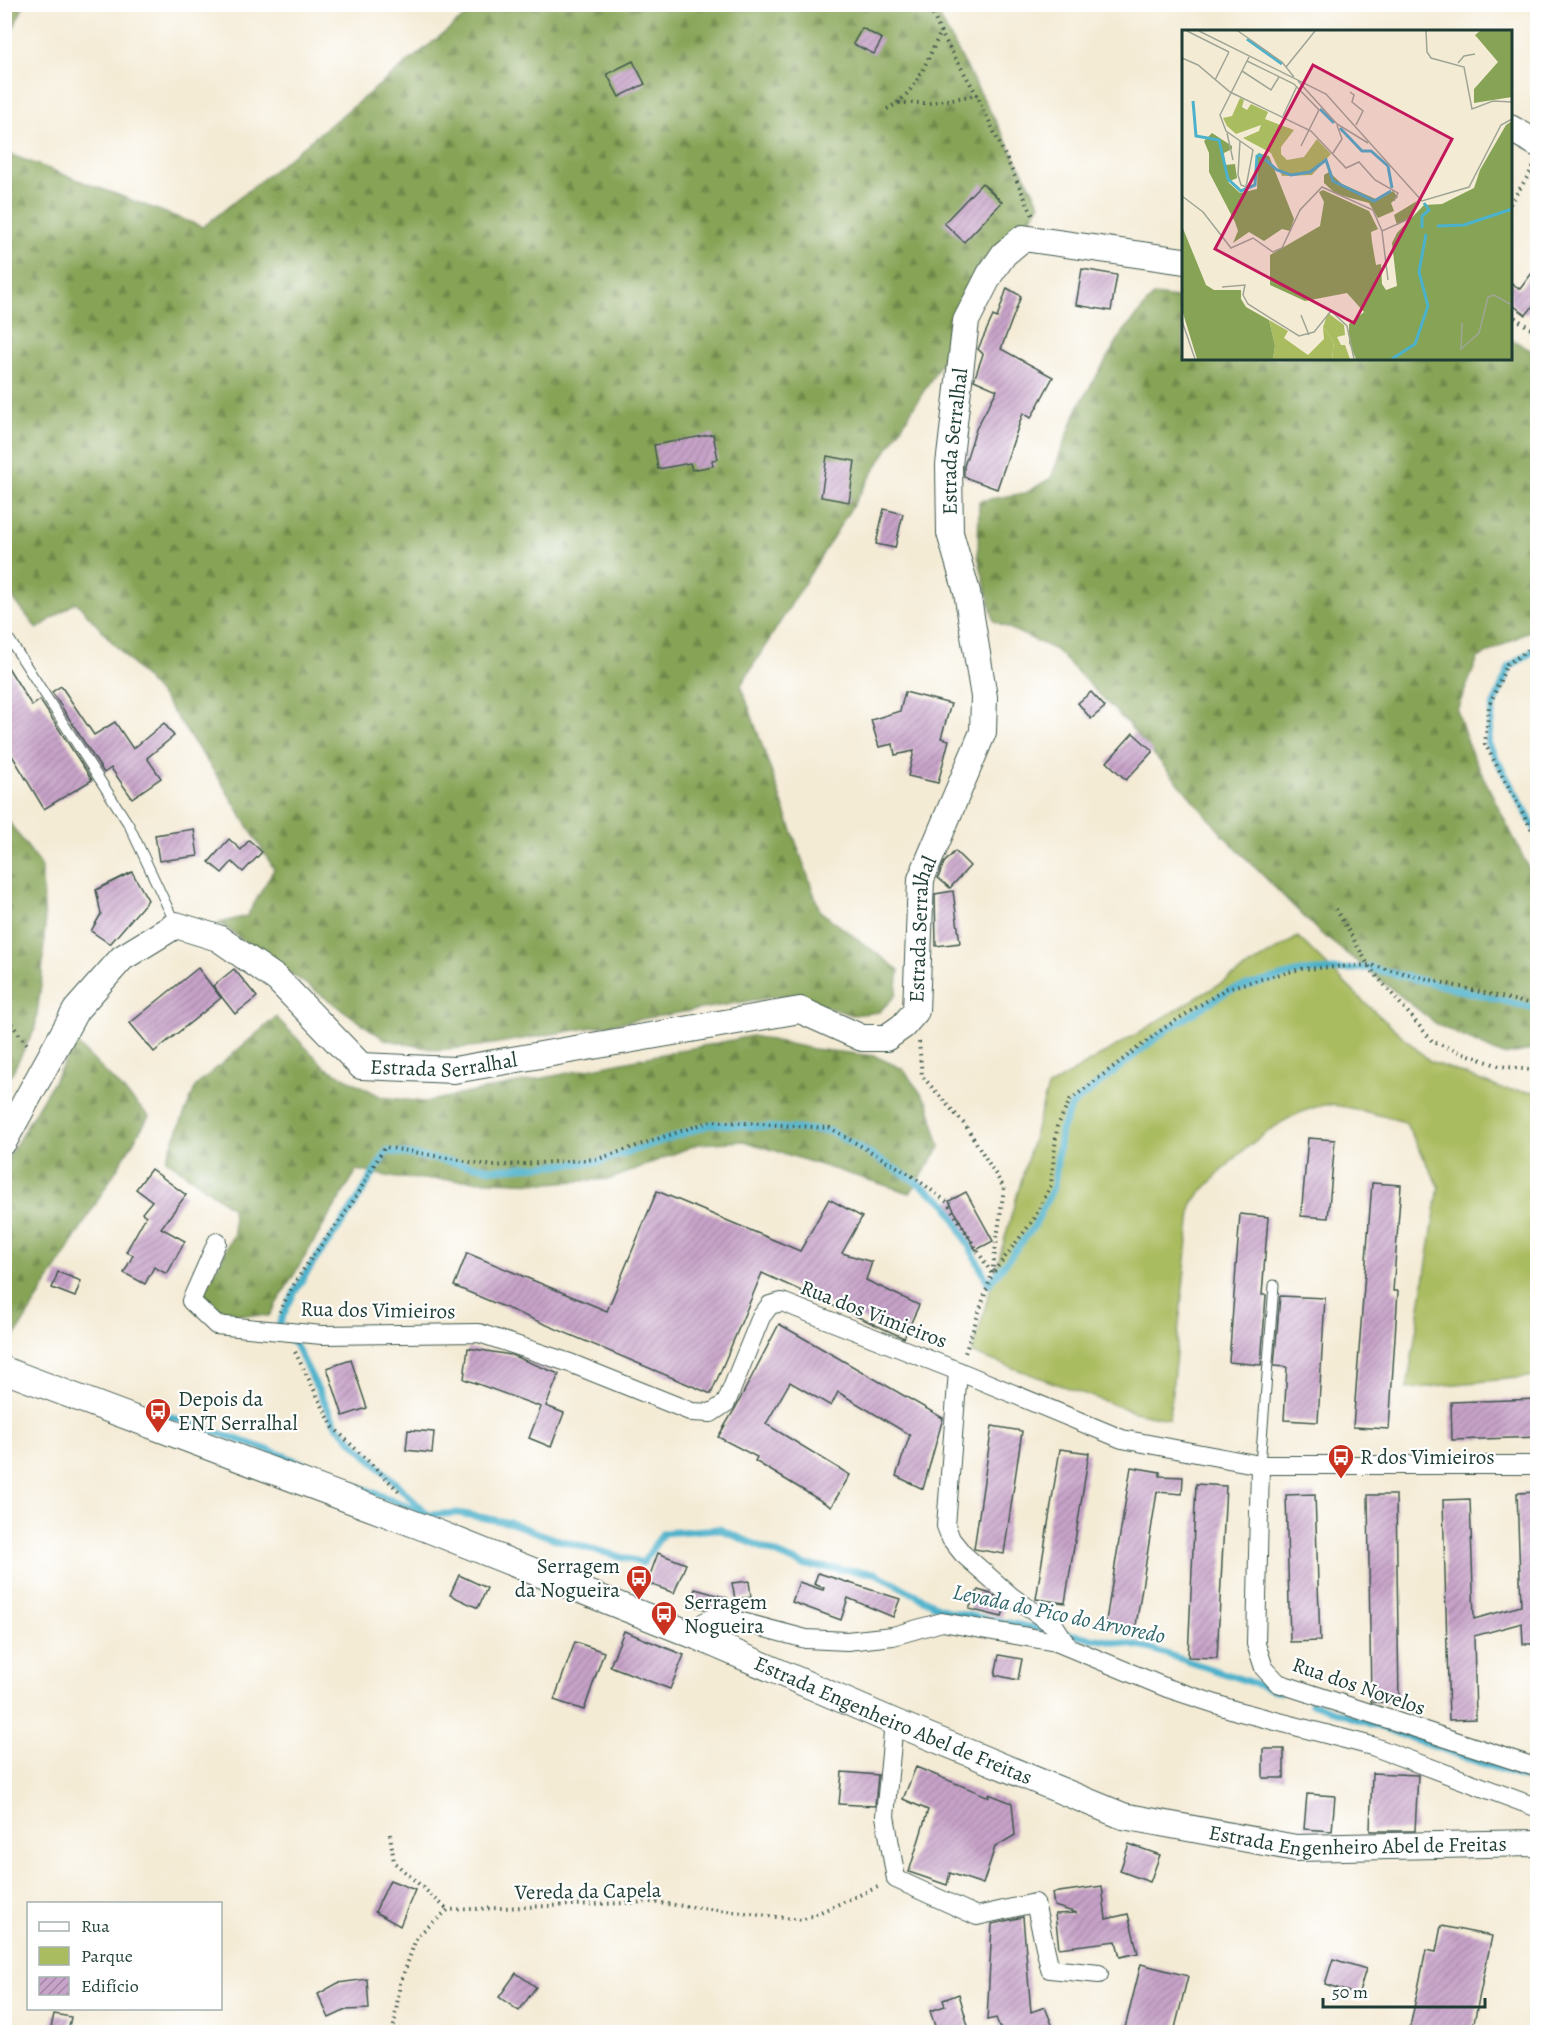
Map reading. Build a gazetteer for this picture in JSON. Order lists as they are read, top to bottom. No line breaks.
{"streets":{"street":["Estrada Serralhal","Rua dos Vimieiros","Rua dos Novelos","Estrada Engenheiro Abel de Freitas"],"path":["Vereda da Capela"]},"crossings":[["Rua dos Vimieiros","Rua dos Novelos"]],"water":["Levada do Pico do Arvoredo"],"places":{"bus stop":["Depois da ENT Serralhal","R dos Vimieiros","Serragem da Nogueira","Serragem Nogueira"]},"legend":["Rua","Parque","Edifício"],"scale_bar":"50 m"}
